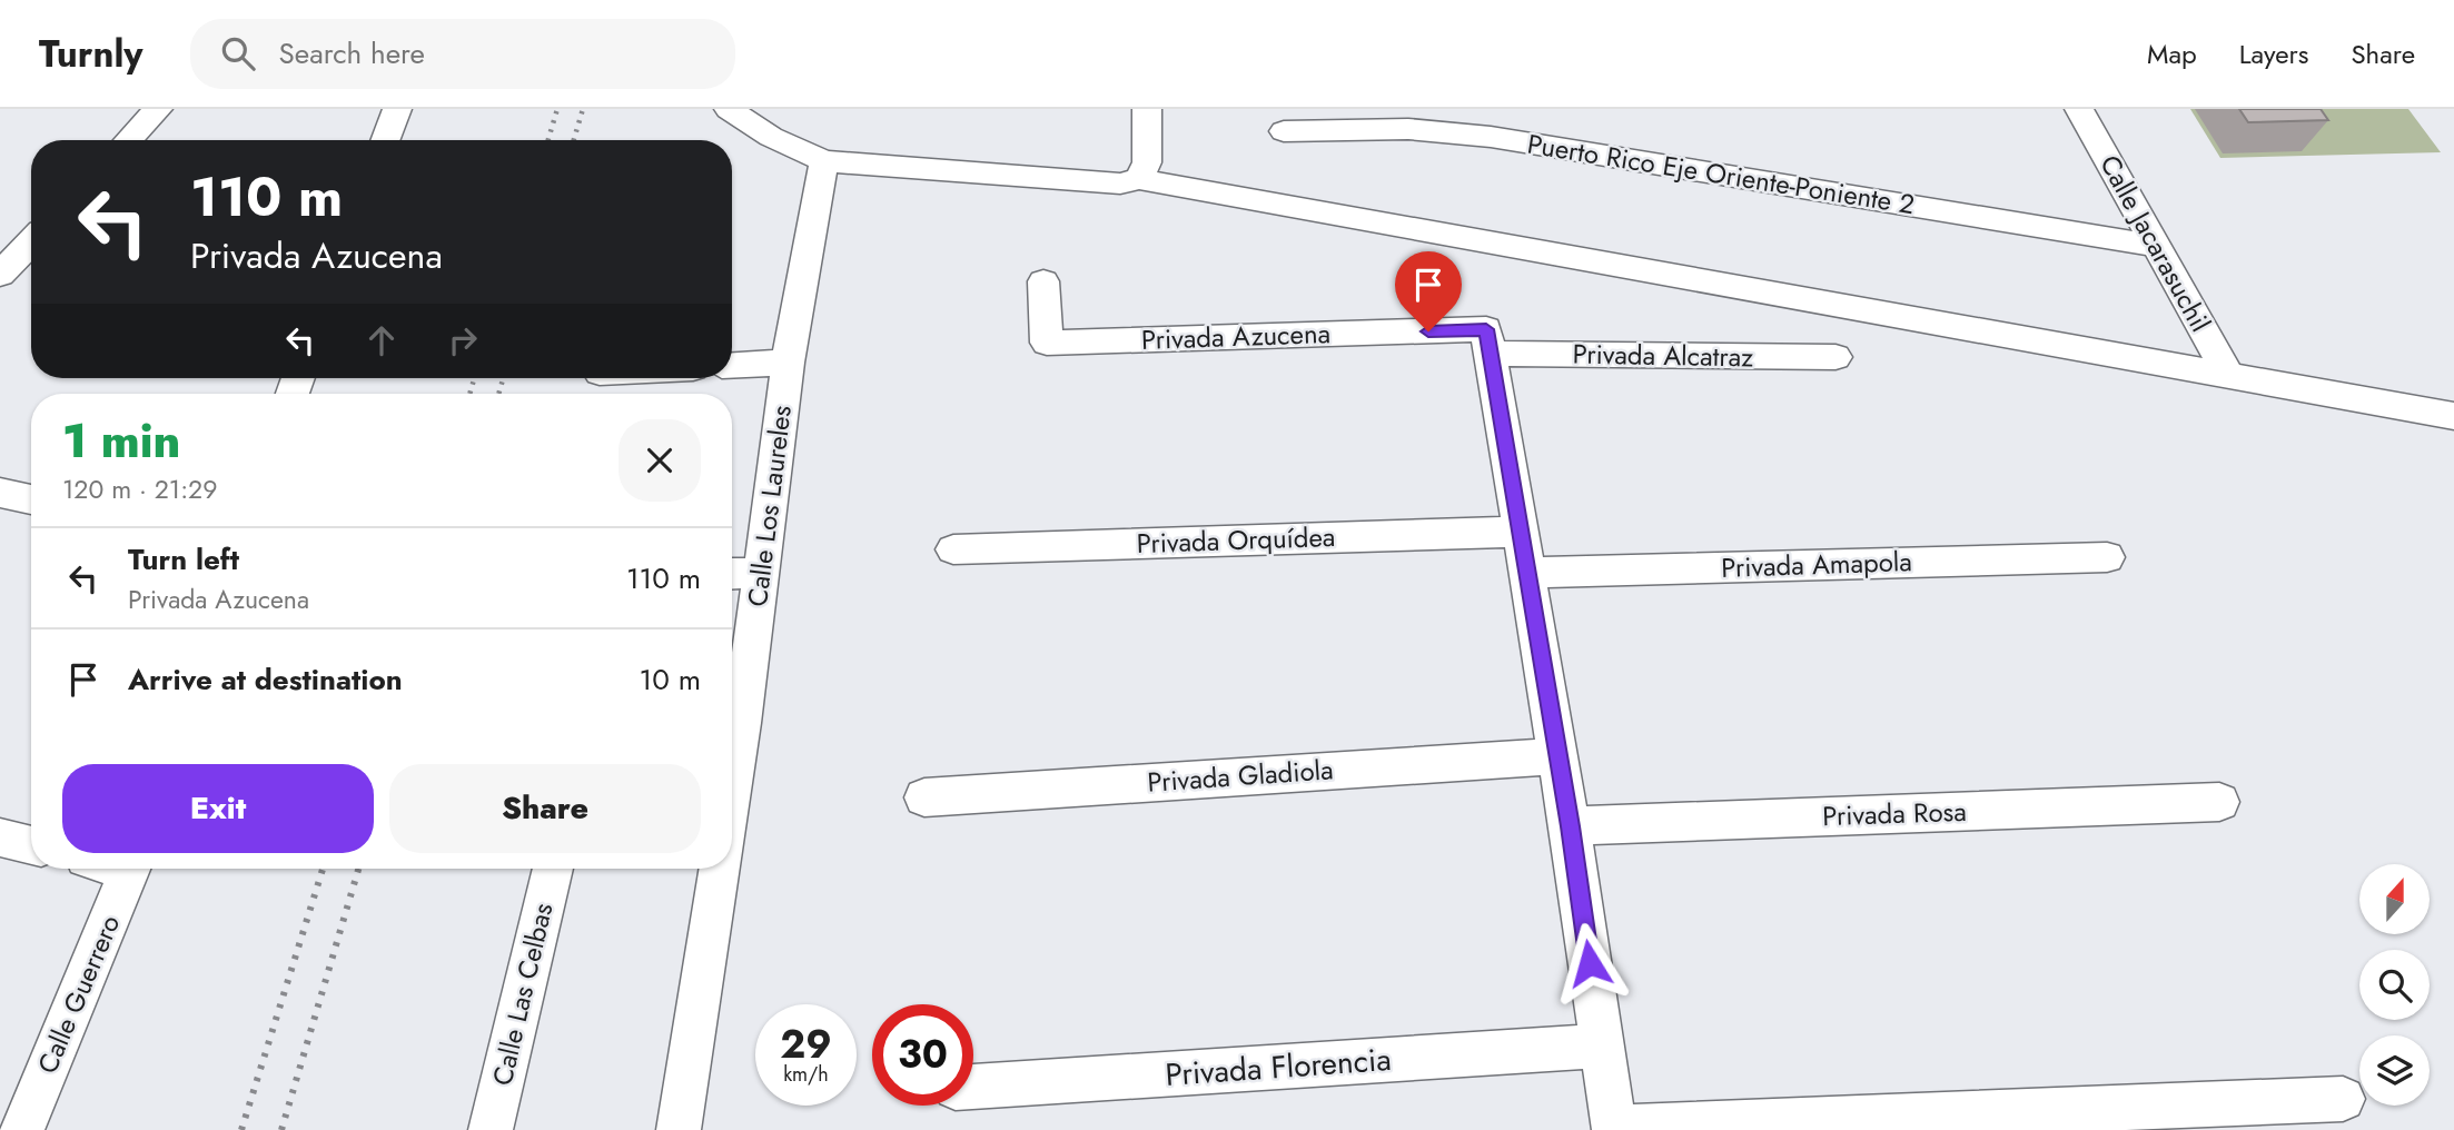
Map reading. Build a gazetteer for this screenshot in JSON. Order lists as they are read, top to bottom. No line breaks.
{"streets":{"street":["Puerto Rico Eje Oriente-Poniente 2","Calle Jacarasuchil","Privada Azucena","Privada Alcatraz","Calle Los Laureles","Privada Orquídea","Privada Amapola","Privada Gladiola","Privada Rosa","Calle Guerrero","Calle Las Celbas","Privada Florencia"]},"crossings":[["Puerto Rico Eje Oriente-Poniente 2","Calle Jacarasuchil"],["Privada Azucena","Privada Alcatraz"]],"north":"top","page":{"header":"Turnly","search":"Search here","nav":["Map","Layers","Share"],"turn":["110 m","Privada Azucena"],"heading":["1 min","120 m · 21:29"],"list":[{"name":"Turn left","note":"Privada Azucena","value":"110 m"},{"name":"Arrive at destination","value":"10 m"}],"buttons":["Exit","Share"],"speed":"29 km/h","limit":"30"}}
